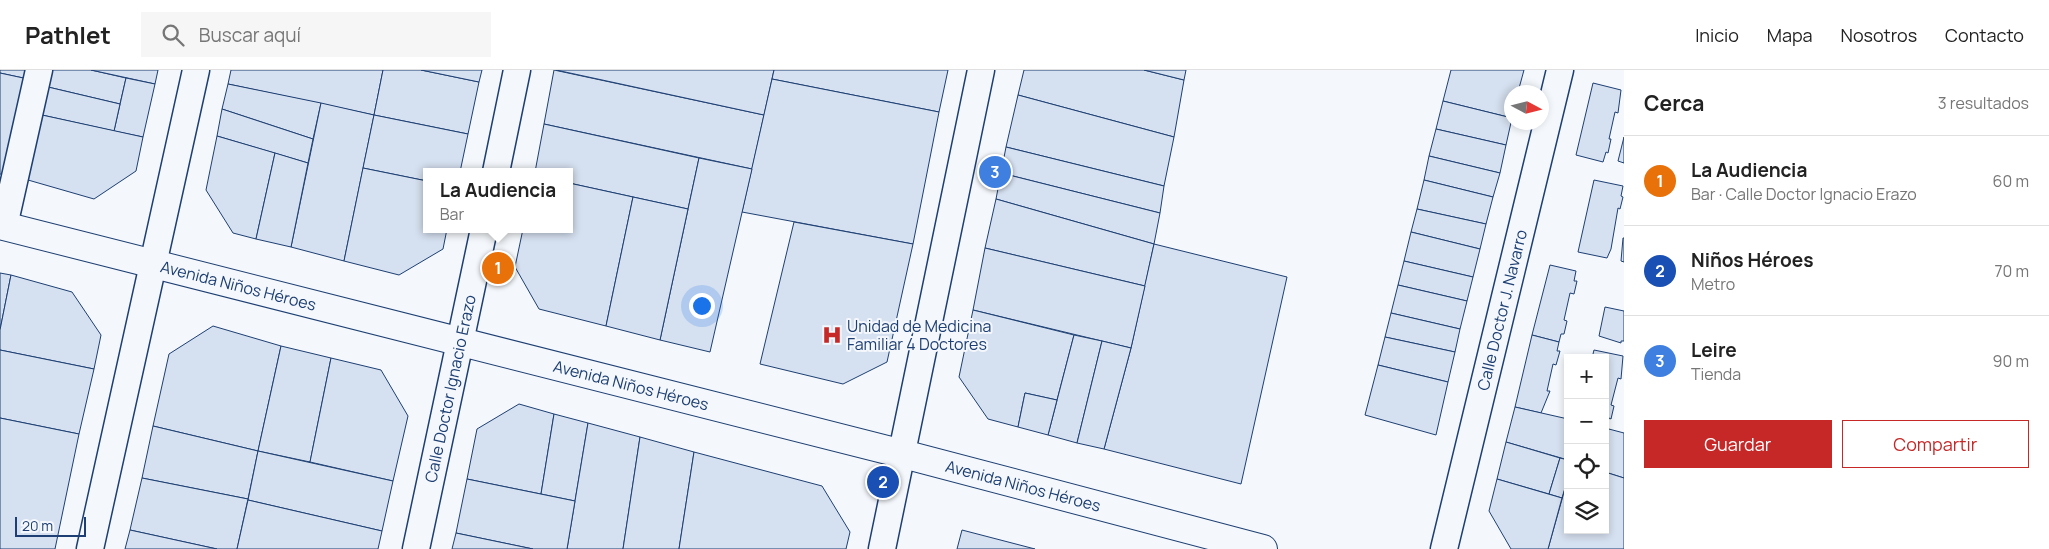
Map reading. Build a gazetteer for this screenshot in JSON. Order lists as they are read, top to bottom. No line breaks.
{"streets":{"main road":["Avenida Niños Héroes"],"street":["Calle Doctor J. Navarro","Calle Doctor Ignacio Erazo"]},"crossings":[["Avenida Niños Héroes","Calle Doctor Ignacio Erazo"]],"places":{"hospital":["Unidad de Medicina Familiar 4 Doctores"]},"scale_bar":"20 m","north":"right","page":{"header":"Pathlet","search":"Buscar aquí","nav":["Inicio","Mapa","Nosotros","Contacto"],"heading":["Cerca","3 resultados"],"list":[{"mark":"1","name":"La Audiencia","note":"Bar · Calle Doctor Ignacio Erazo","value":"60 m"},{"mark":"2","name":"Niños Héroes","note":"Metro","value":"70 m"},{"mark":"3","name":"Leire","note":"Tienda","value":"90 m"}],"pins":["3","1","2"],"popup":["La Audiencia","Bar"],"map_buttons":["+","−"],"buttons":["Guardar","Compartir"],"scale":"20 m"}}
